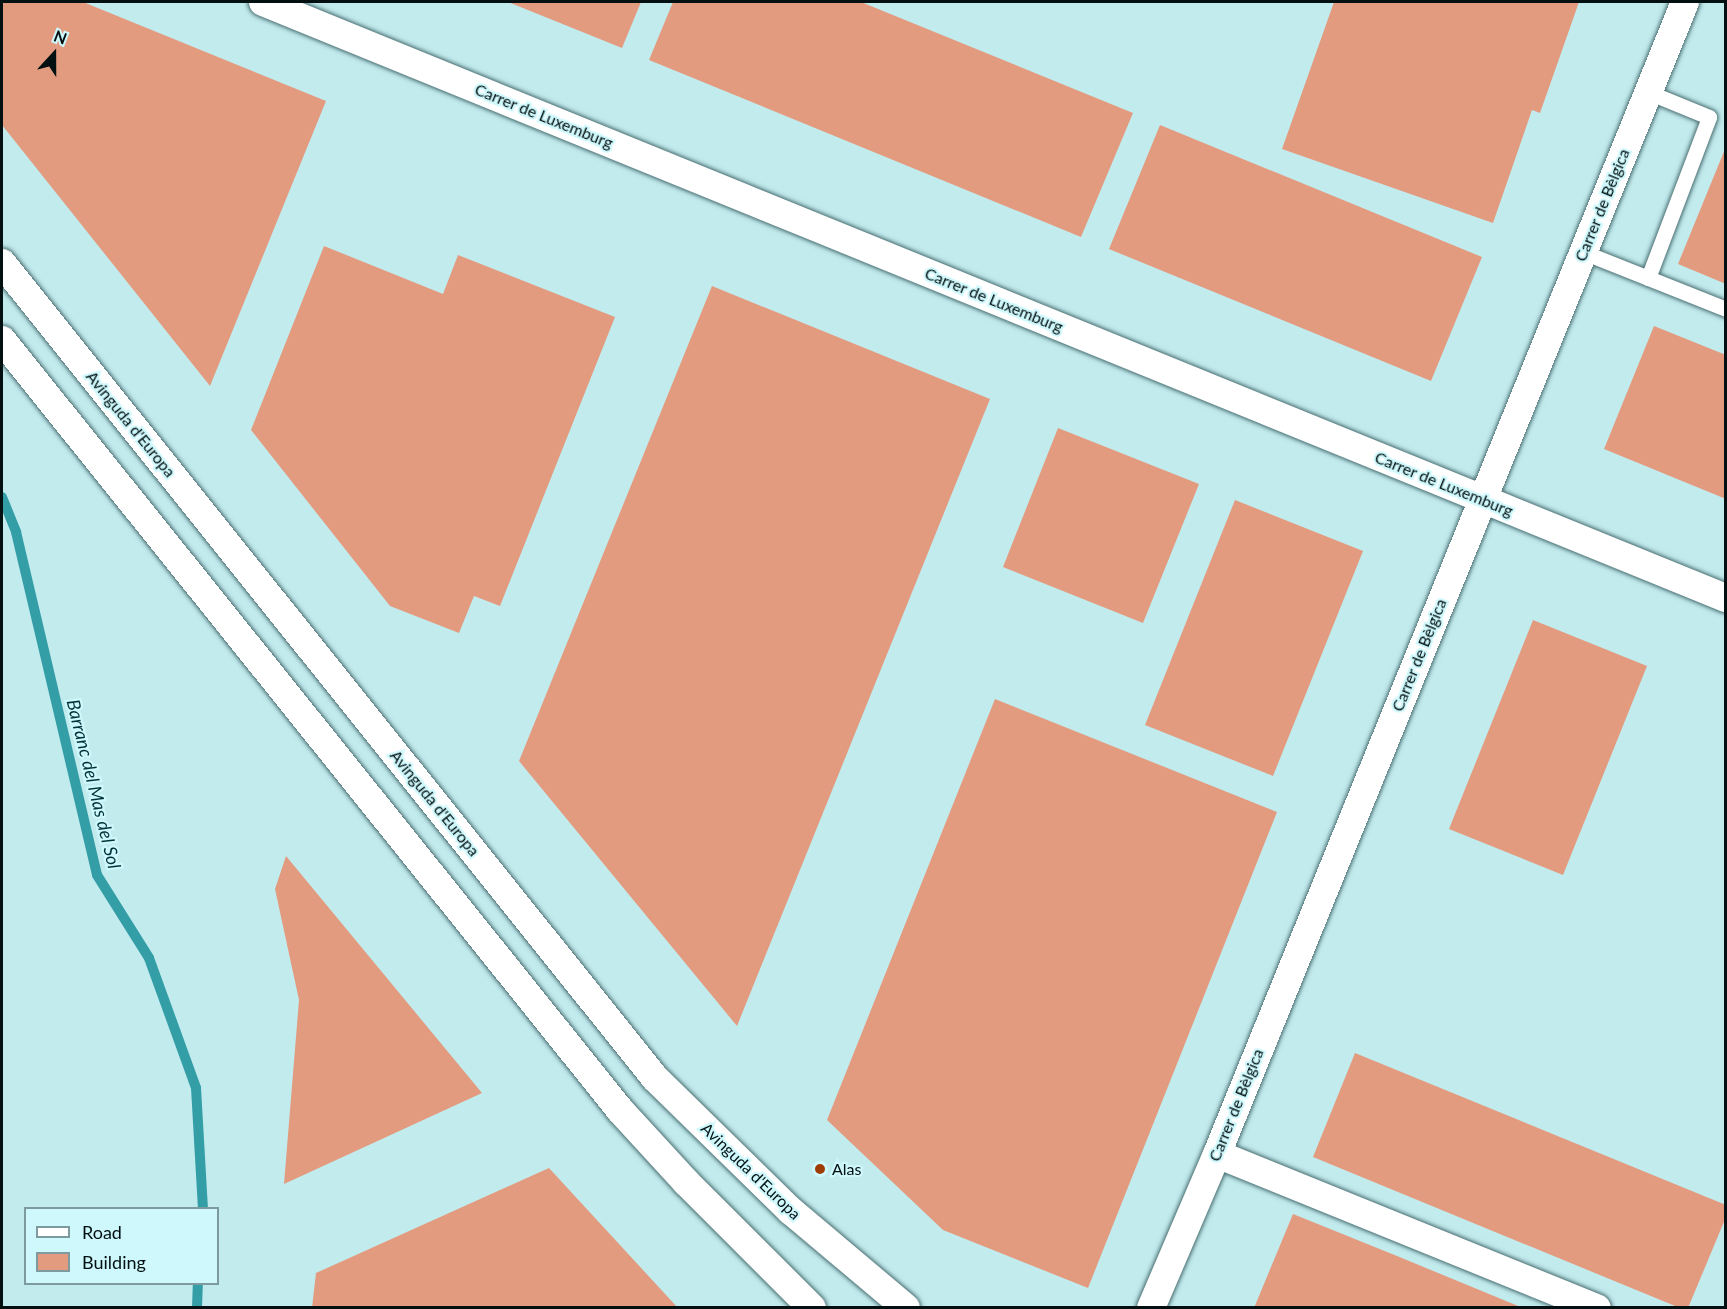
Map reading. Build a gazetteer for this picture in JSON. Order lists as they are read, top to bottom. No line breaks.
{"streets":{"street":["Carrer de Luxemburg","Carrer de Bèlgica","Avinguda d'Europa"]},"crossings":[["Carrer de Luxemburg","Carrer de Bèlgica"]],"water":["Barranc del Mas del Sol"],"places":["Alas"],"legend":["Road","Building"],"north":"top"}
